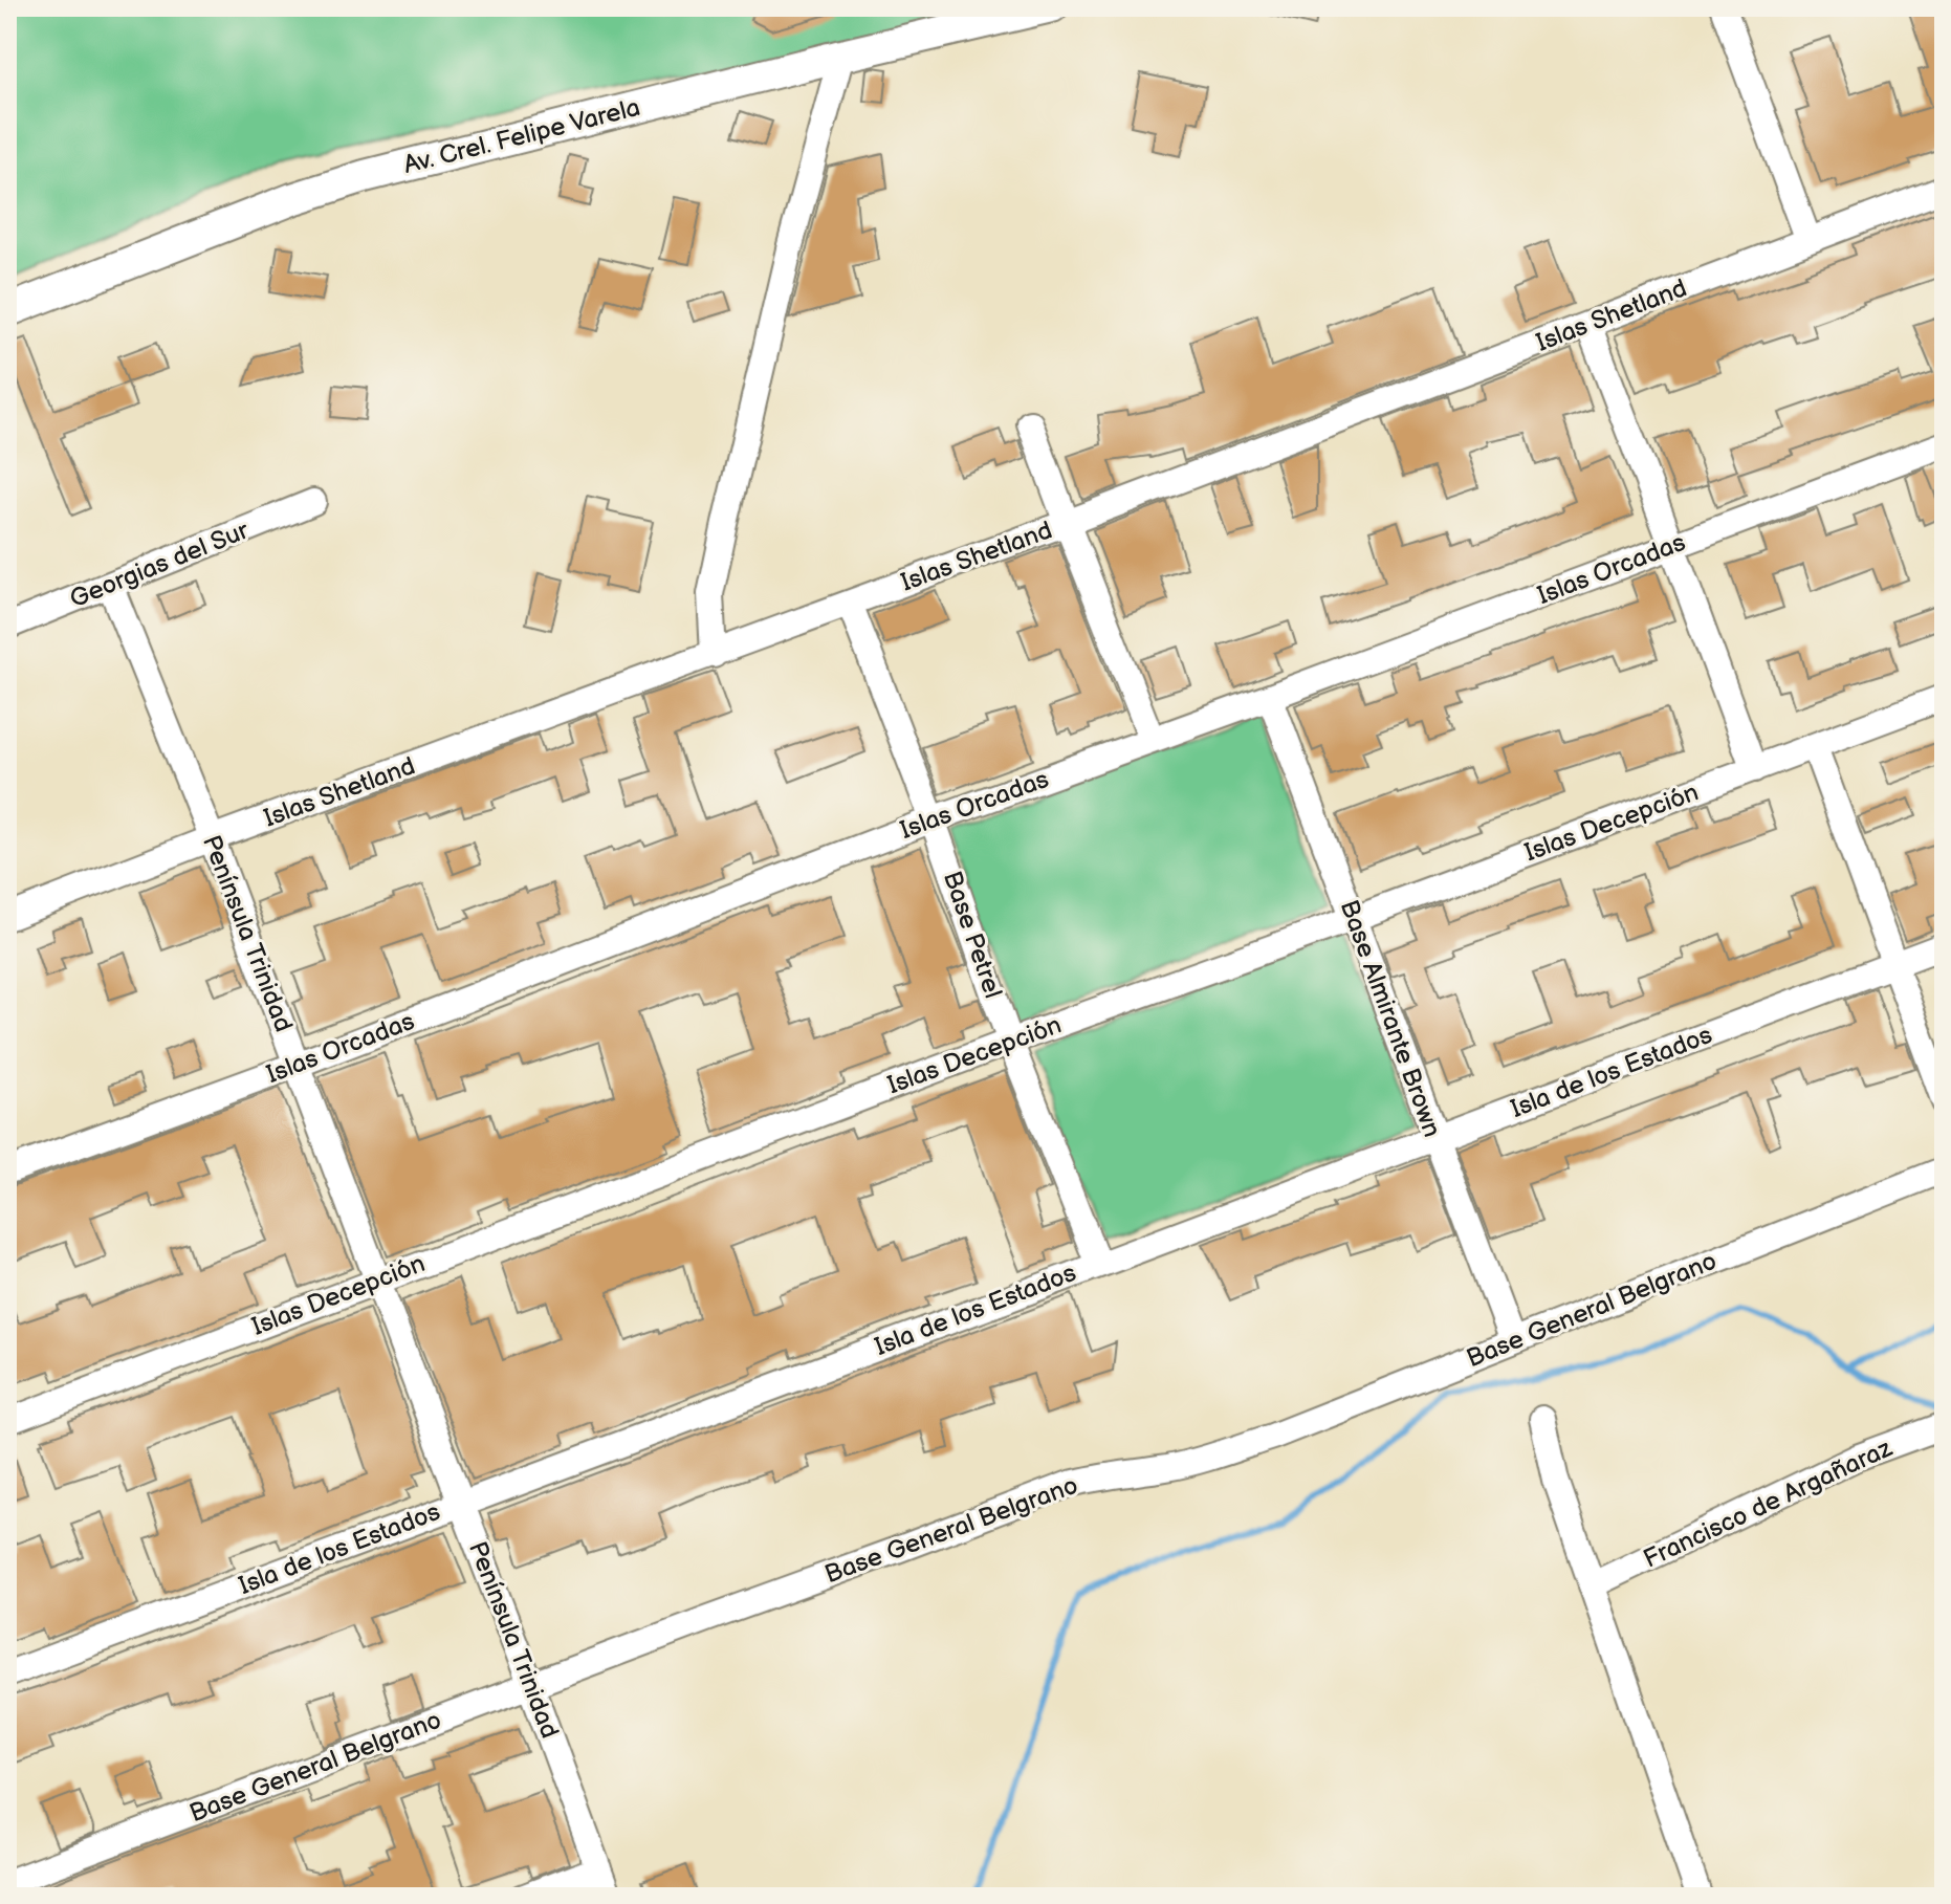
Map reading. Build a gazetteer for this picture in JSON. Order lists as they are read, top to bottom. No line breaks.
{"streets":{"main road":["Av. Crel. Felipe Varela"],"street":["Islas Shetland","Georgias del Sur","Islas Orcadas","Islas Decepción","Península Trinidad","Base Petrel","Base Almirante Brown","Isla de los Estados","Base General Belgrano","Francisco de Argañaraz"]},"crossings":[["Islas Shetland","Península Trinidad"],["Islas Shetland","Base Petrel"],["Georgias del Sur","Península Trinidad"],["Islas Orcadas","Península Trinidad"],["Islas Orcadas","Base Petrel"],["Islas Orcadas","Base Almirante Brown"],["Islas Decepción","Península Trinidad"],["Islas Decepción","Base Petrel"],["Islas Decepción","Base Almirante Brown"],["Península Trinidad","Isla de los Estados"],["Península Trinidad","Base General Belgrano"],["Base Petrel","Isla de los Estados"],["Base Almirante Brown","Isla de los Estados"],["Base Almirante Brown","Base General Belgrano"]]}
